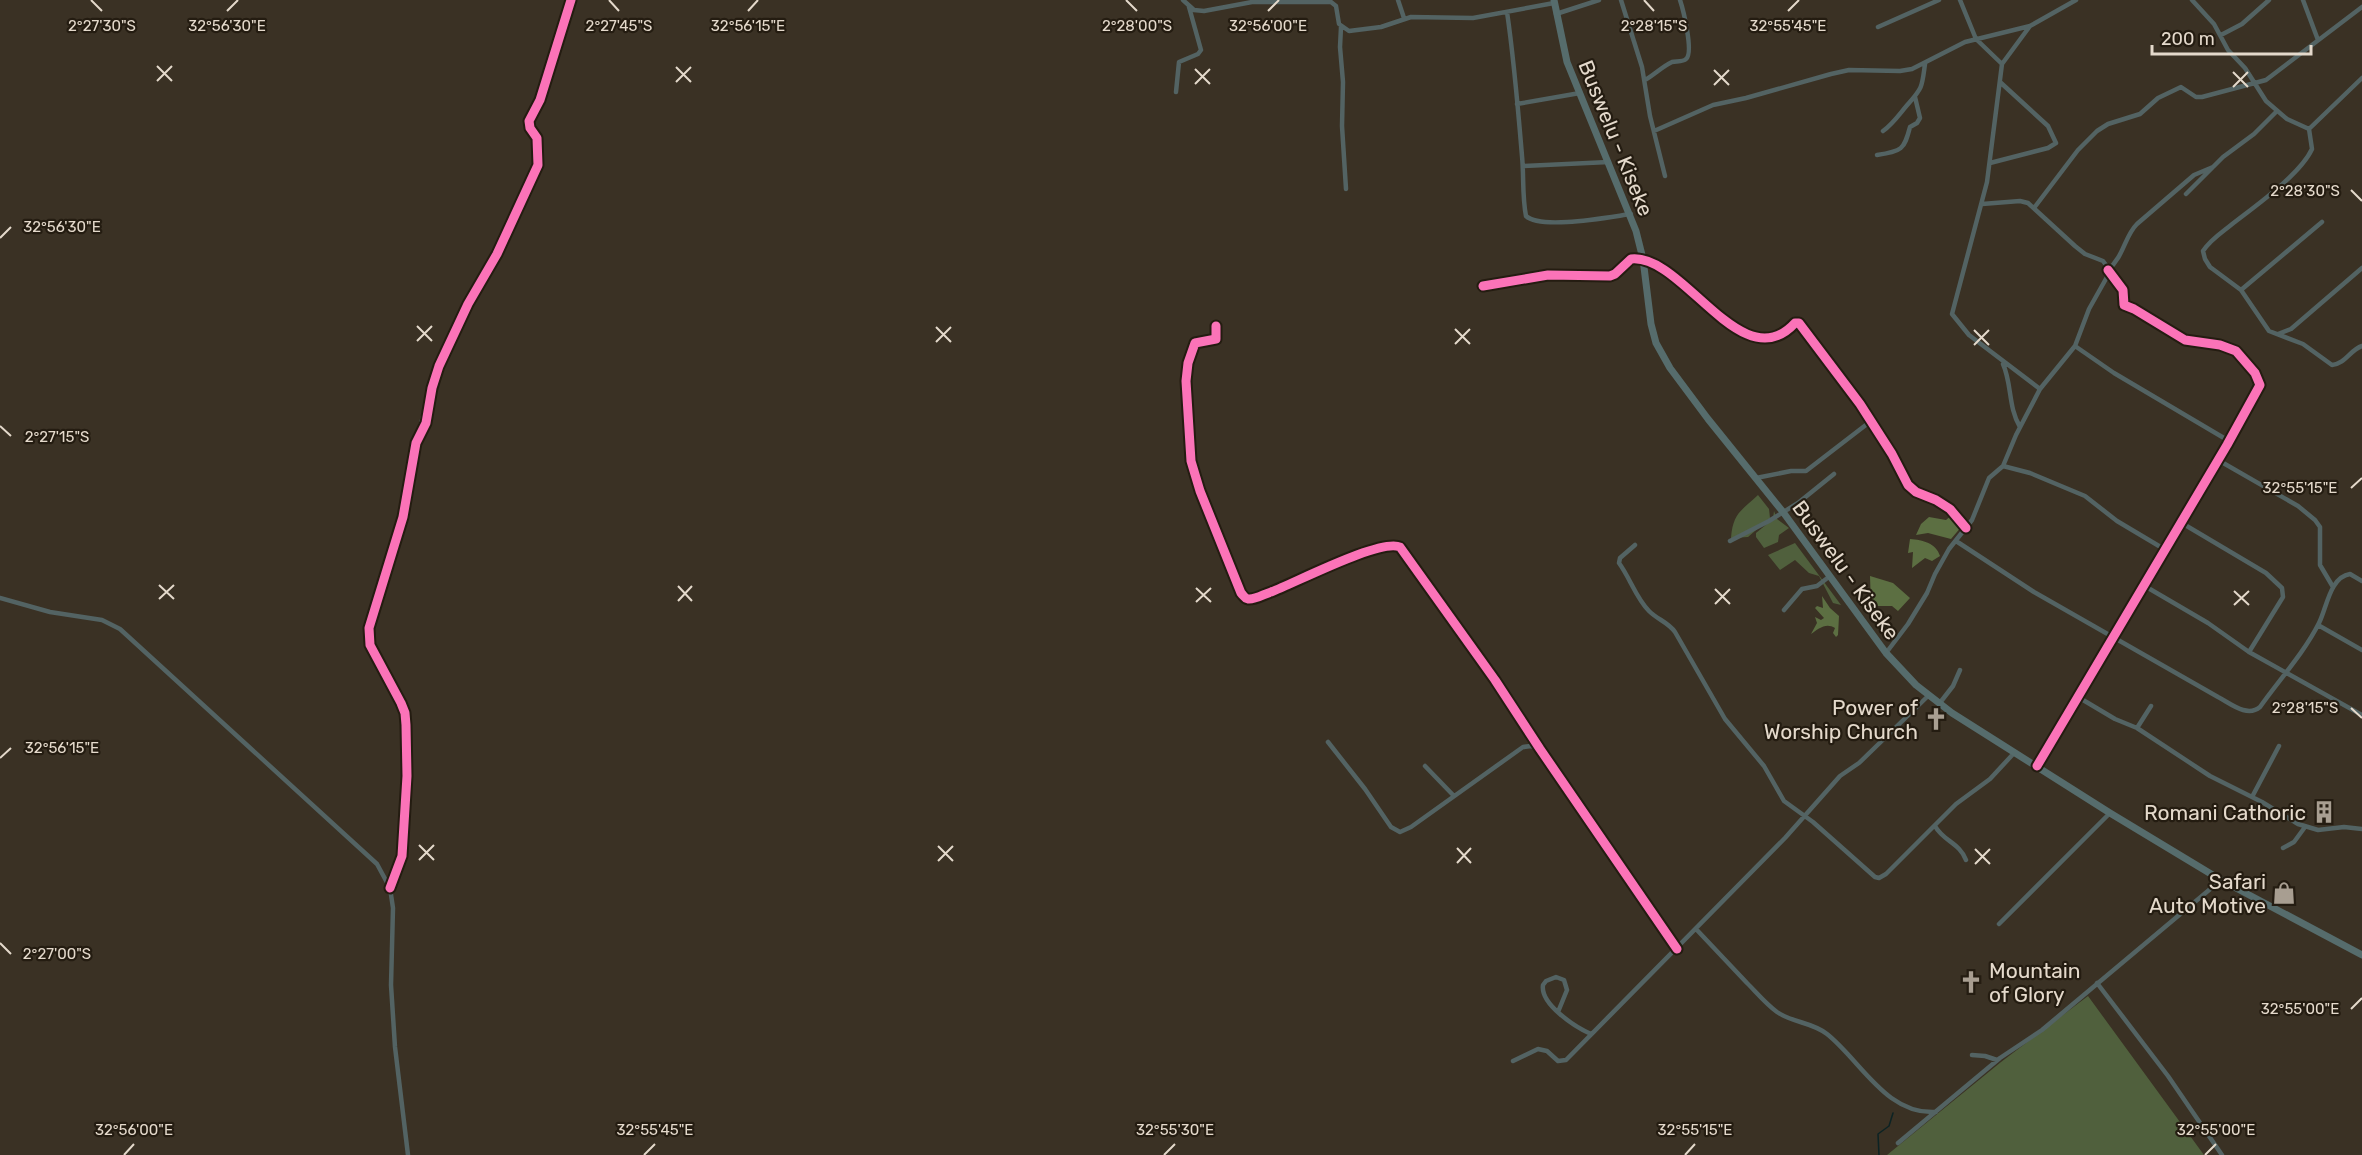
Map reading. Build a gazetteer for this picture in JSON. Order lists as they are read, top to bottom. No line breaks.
{"streets":{"main road":["Buswelu - Kiseke"]},"places":{"church":["Power of Worship Church","Mountain of Glory"],"building":["Romani Cathoric"],"shop":["Safari Auto Motive"]},"scale_bar":"200 m","coordinates":["2°27'30\"S","32°56'30\"E","2°27'45\"S","32°56'15\"E","2°28'00\"S","32°56'00\"E","2°28'15\"S","32°55'45\"E","2°28'30\"S","2°27'15\"S","32°55'15\"E","2°27'00\"S","32°55'00\"E","32°55'30\"E"]}
